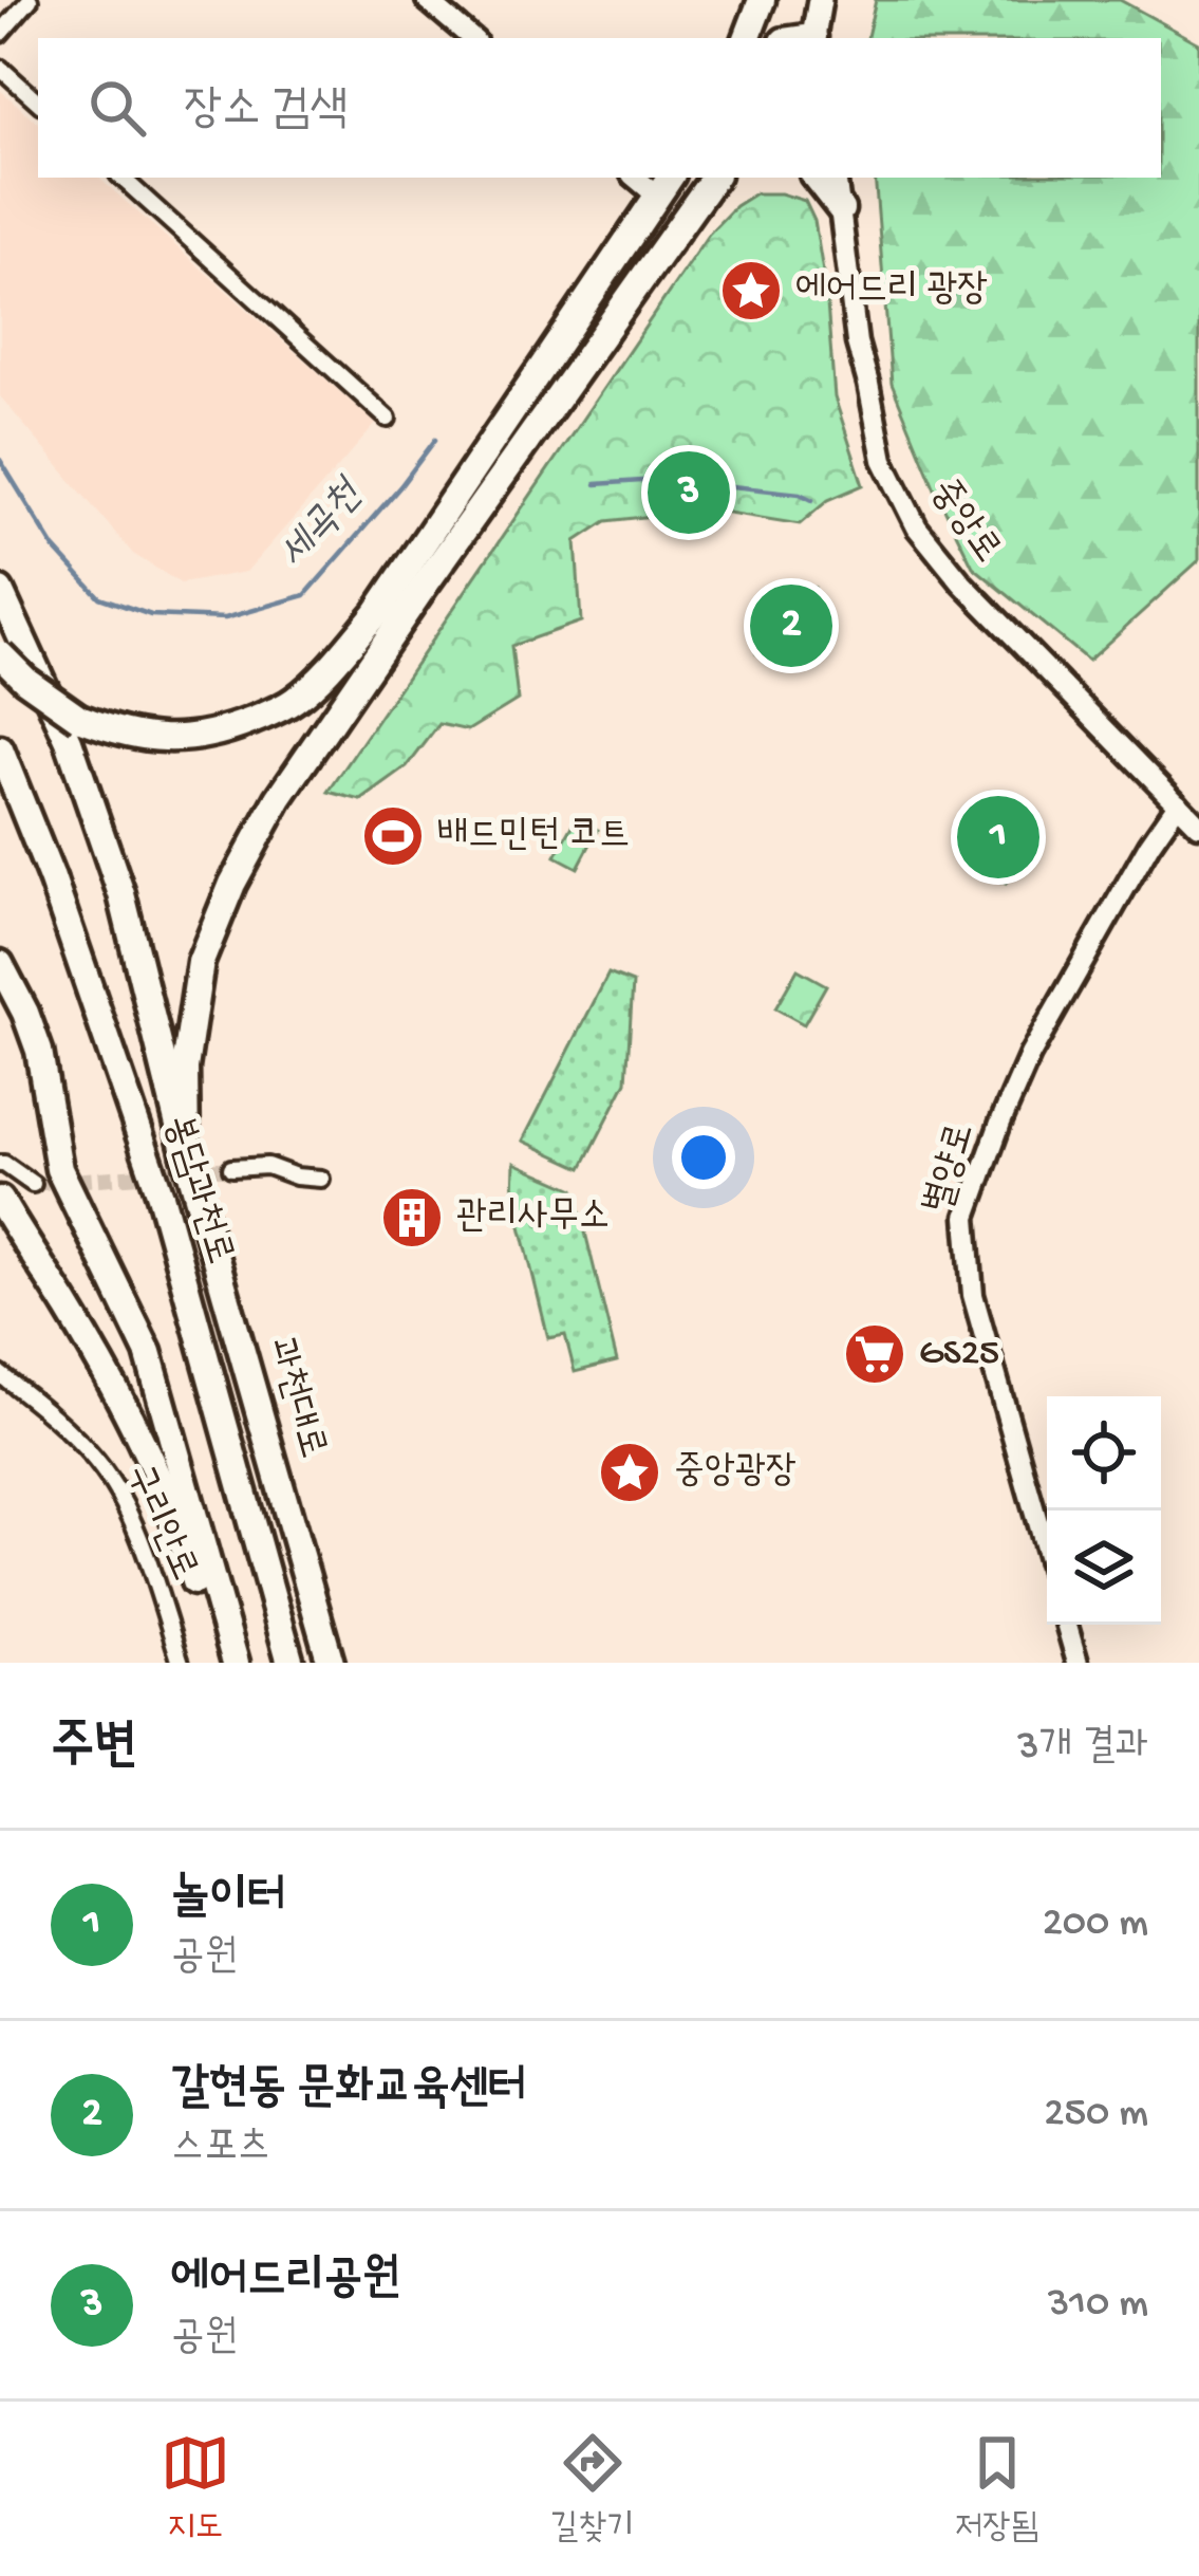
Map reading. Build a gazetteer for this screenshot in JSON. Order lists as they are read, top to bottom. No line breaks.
{"streets":{"highway":["봉담과천로","과천대로"],"street":["중앙로","별양로","구리안로"]},"crossings":[["중앙로","별양로"]],"water":["세곡천"],"places":{"place":["에어드리 광장","중앙광장"],"sports":["배드민턴 코트"],"building":["관리사무소"],"supermarket":["GS25"]},"page":{"search":"장소 검색","pins":["3","2","1"],"heading":["주변","3개 결과"],"list":[{"mark":"1","name":"놀이터","note":"공원","value":"200 m"},{"mark":"2","name":"갈현동 문화교육센터","note":"스포츠","value":"250 m"},{"mark":"3","name":"에어드리공원","note":"공원","value":"310 m"}],"nav":["지도","길찾기","저장됨"]}}
